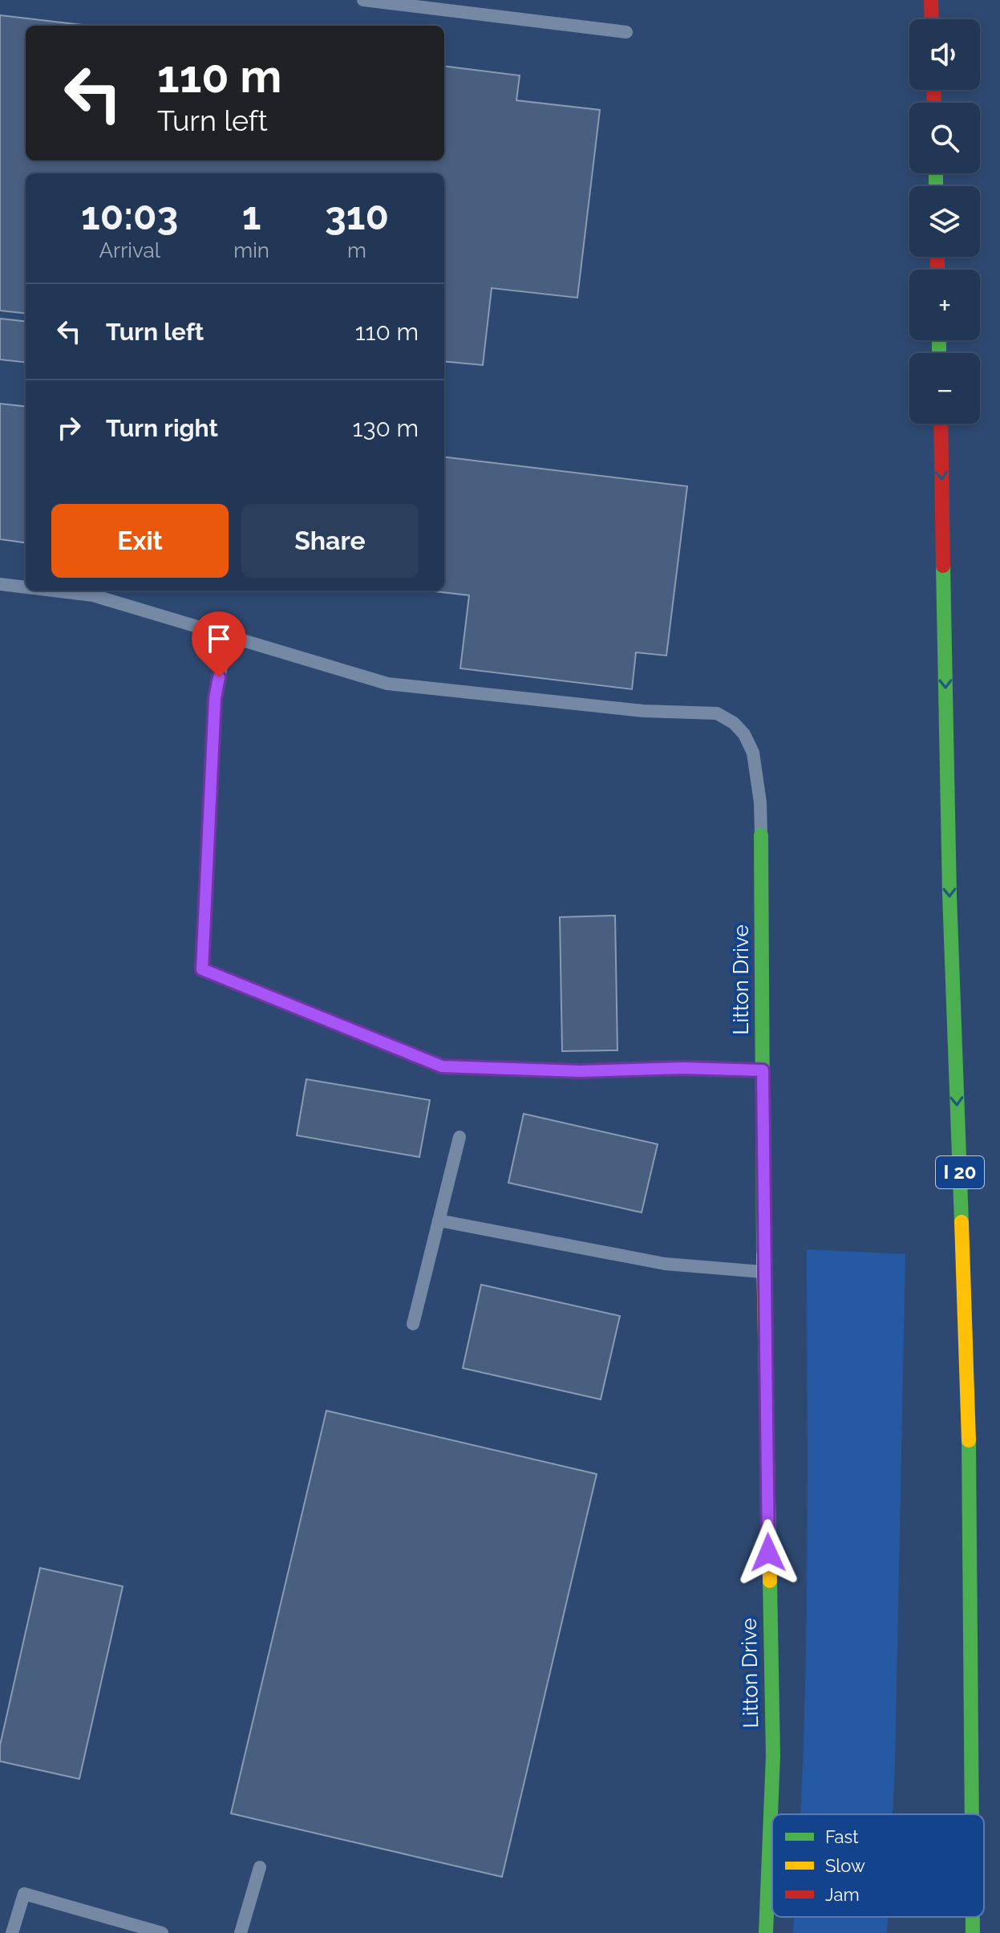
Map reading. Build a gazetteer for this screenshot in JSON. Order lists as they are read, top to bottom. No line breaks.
{"streets":{"main road":["Litton Drive","I 20"]},"legend":["Fast","Slow","Jam"],"page":{"map_buttons":["+","−"],"turn":["110 m","Turn left"],"eta":["10:03","Arrival","1","min","310","m"],"list":[{"name":"Turn left","value":"110 m"},{"name":"Turn right","value":"130 m"}],"buttons":["Exit","Share"]}}
